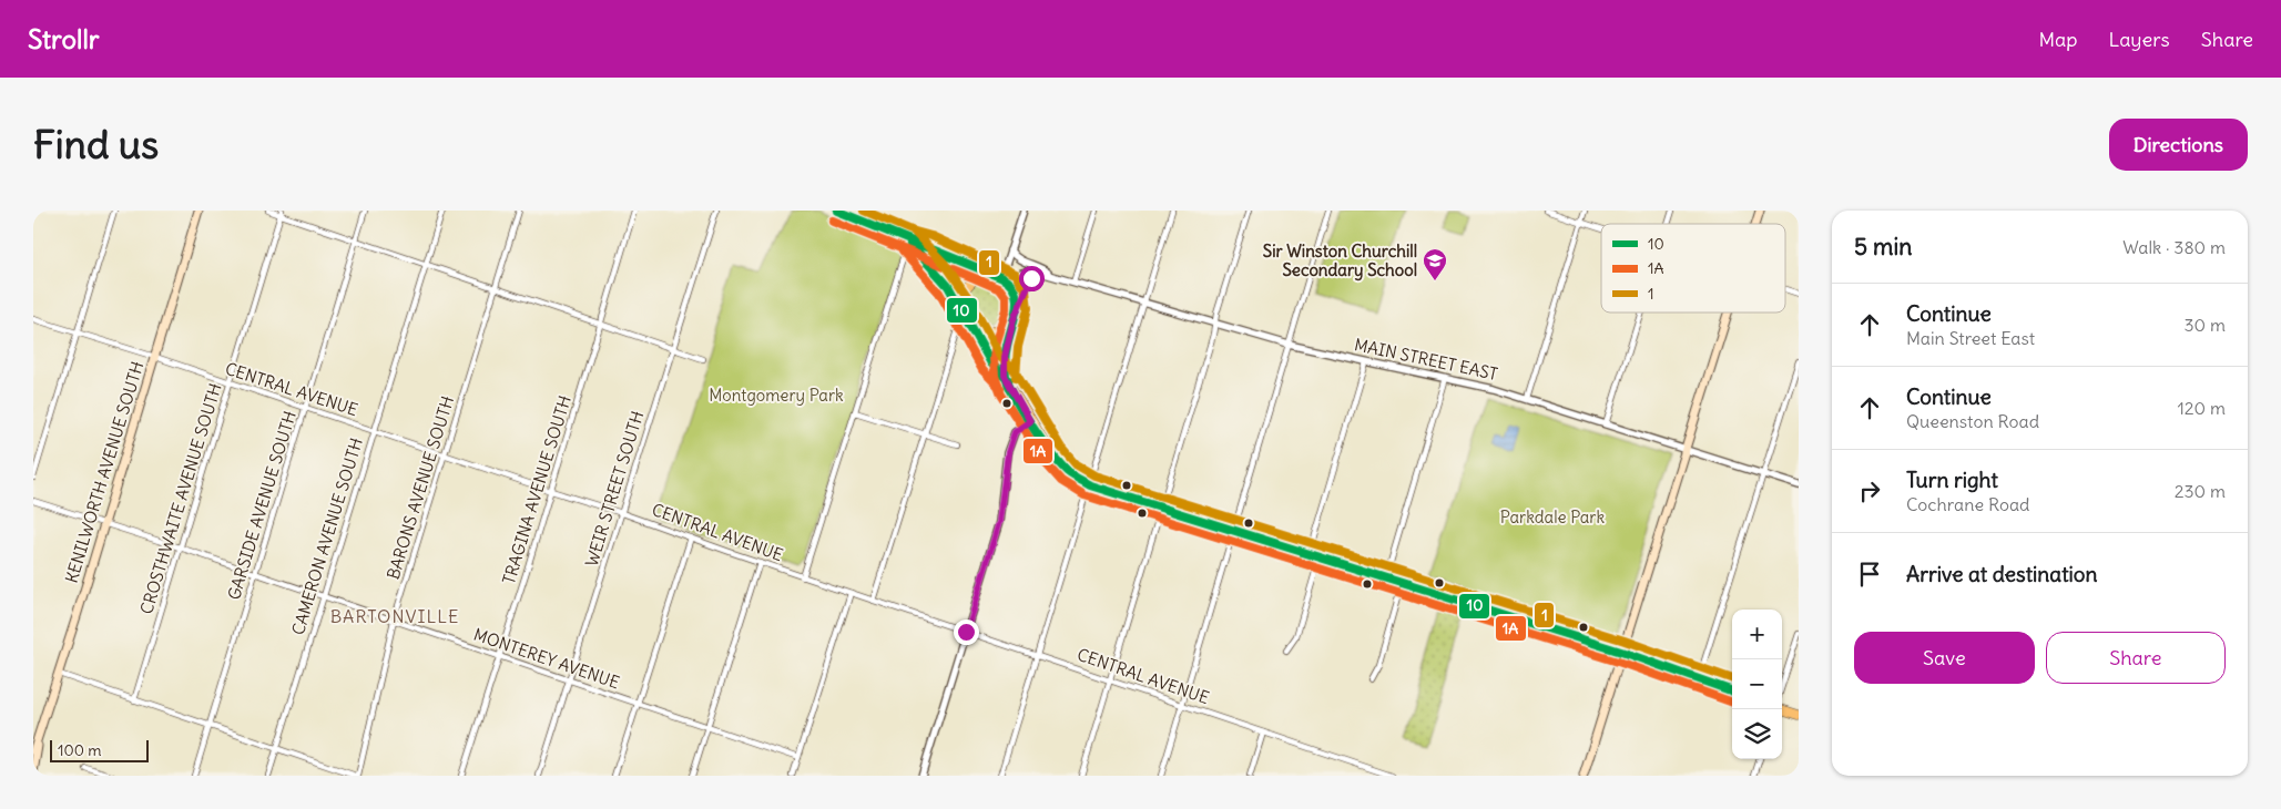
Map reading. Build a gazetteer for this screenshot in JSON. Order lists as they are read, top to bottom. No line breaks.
{"streets":{"main road":["KENILWORTH AVENUE SOUTH"],"street":["MAIN STREET EAST","CENTRAL AVENUE","BARONS AVENUE SOUTH","WEIR STREET SOUTH","TRAGINA AVENUE SOUTH","CROSTHWAITE AVENUE SOUTH","GARSIDE AVENUE SOUTH","CAMERON AVENUE SOUTH","MONTEREY AVENUE"]},"crossings":[["CENTRAL AVENUE","KENILWORTH AVENUE SOUTH"],["CENTRAL AVENUE","BARONS AVENUE SOUTH"],["CENTRAL AVENUE","WEIR STREET SOUTH"],["CENTRAL AVENUE","TRAGINA AVENUE SOUTH"],["CENTRAL AVENUE","CROSTHWAITE AVENUE SOUTH"],["CENTRAL AVENUE","GARSIDE AVENUE SOUTH"],["CENTRAL AVENUE","CAMERON AVENUE SOUTH"],["KENILWORTH AVENUE SOUTH","MONTEREY AVENUE"],["BARONS AVENUE SOUTH","MONTEREY AVENUE"],["WEIR STREET SOUTH","MONTEREY AVENUE"],["TRAGINA AVENUE SOUTH","MONTEREY AVENUE"],["CROSTHWAITE AVENUE SOUTH","MONTEREY AVENUE"],["GARSIDE AVENUE SOUTH","MONTEREY AVENUE"],["CAMERON AVENUE SOUTH","MONTEREY AVENUE"]],"districts":["BARTONVILLE"],"parks":["Montgomery Park","Parkdale Park"],"places":{"school or university":["Sir Winston Churchill Secondary School"]},"lines":["transit line 10","transit line 1","transit line 1A"],"legend":["10","1A","1"],"scale_bar":"100 m","page":{"header":"Strollr","nav":["Map","Layers","Share"],"buttons":["Directions",["Save","Share"]],"title":"Find us","heading":["5 min","Walk · 380 m"],"list":[["Continue","Main Street East","30 m"],["Continue","Queenston Road","120 m"],["Turn right","Cochrane Road","230 m"],"Arrive at destination"],"map_buttons":["+","−"],"scale":"100 m"}}
